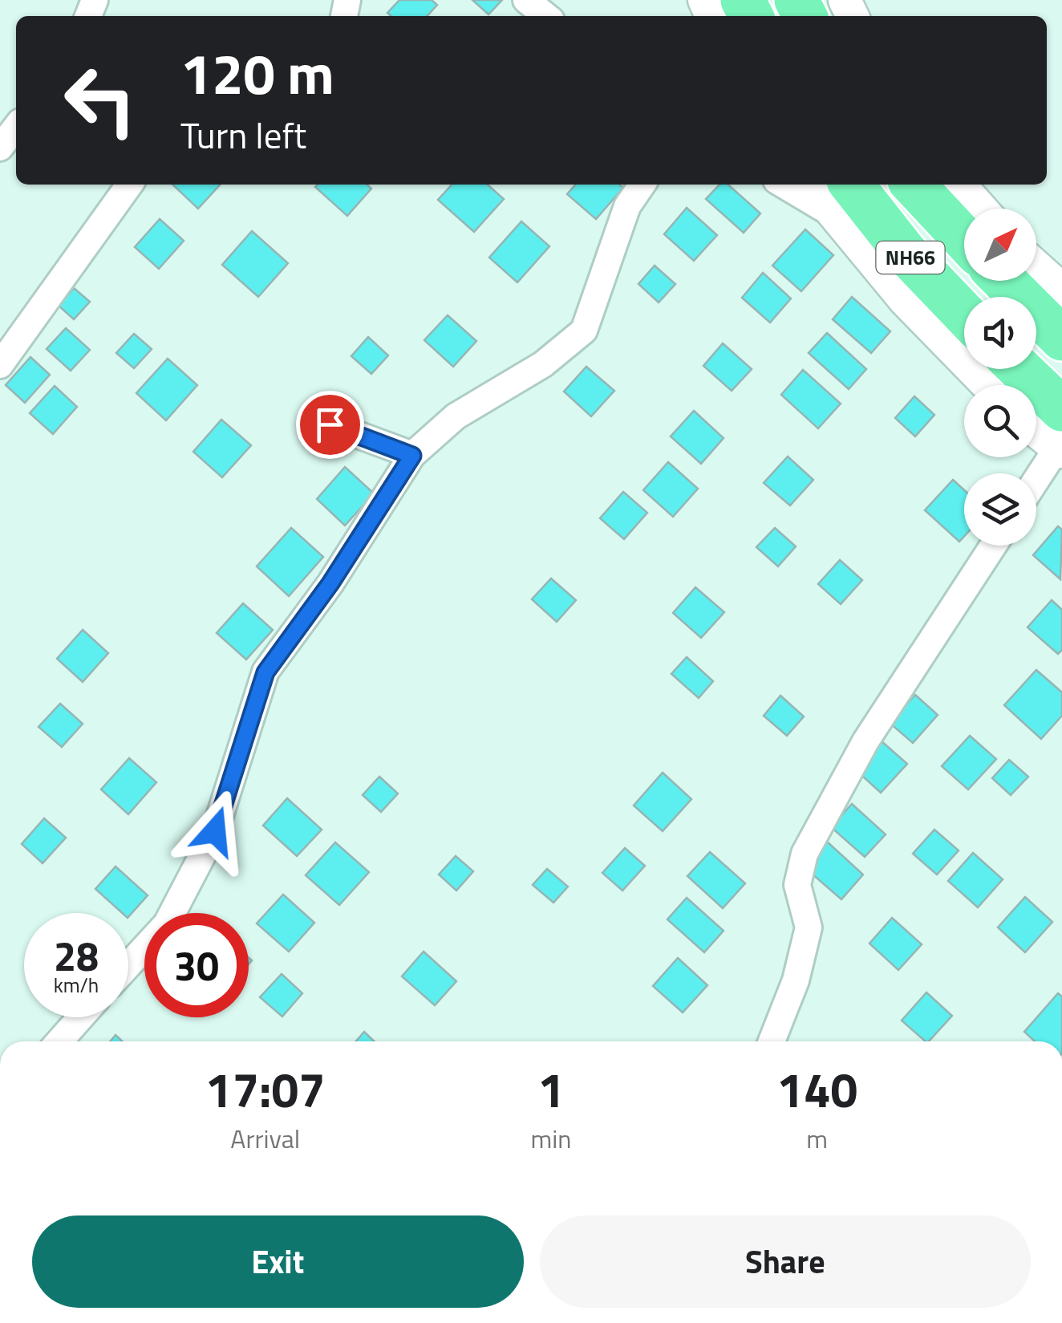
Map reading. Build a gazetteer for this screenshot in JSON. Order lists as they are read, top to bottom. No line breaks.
{"streets":{"highway":["NH66"]},"north":"top right","page":{"turn":["120 m","Turn left"],"speed":"28 km/h","limit":"30","eta":["17:07","Arrival","1","min","140","m"],"buttons":["Exit","Share"]}}
